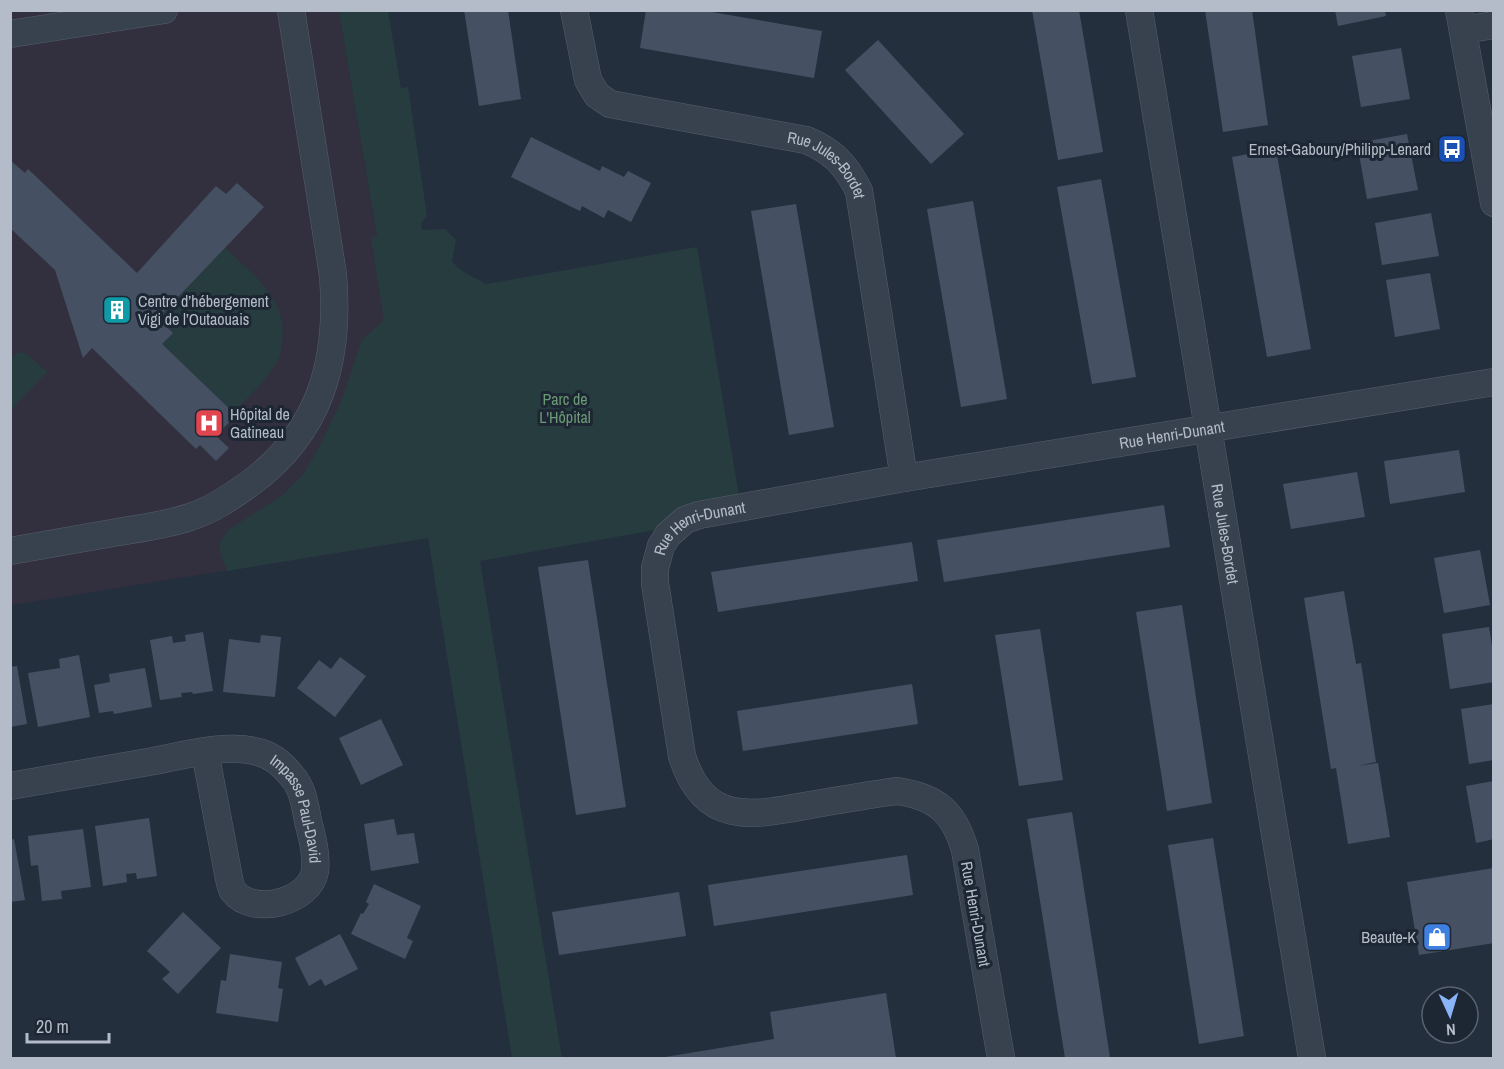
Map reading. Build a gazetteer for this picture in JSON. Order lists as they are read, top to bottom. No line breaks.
{"streets":{"street":["Rue Jules-Bordet","Rue Henri-Dunant","Impasse Paul-David"]},"crossings":[["Rue Jules-Bordet","Rue Henri-Dunant"]],"parks":["Parc de L'Hôpital"],"places":{"bus stop":["Ernest-Gaboury/Philipp-Lenard"],"building":["Centre d’hébergement Vigi de l’Outaouais"],"hospital":["Hôpital de Gatineau"],"shop":["Beaute-K"]},"scale_bar":"20 m","north":"bottom"}
